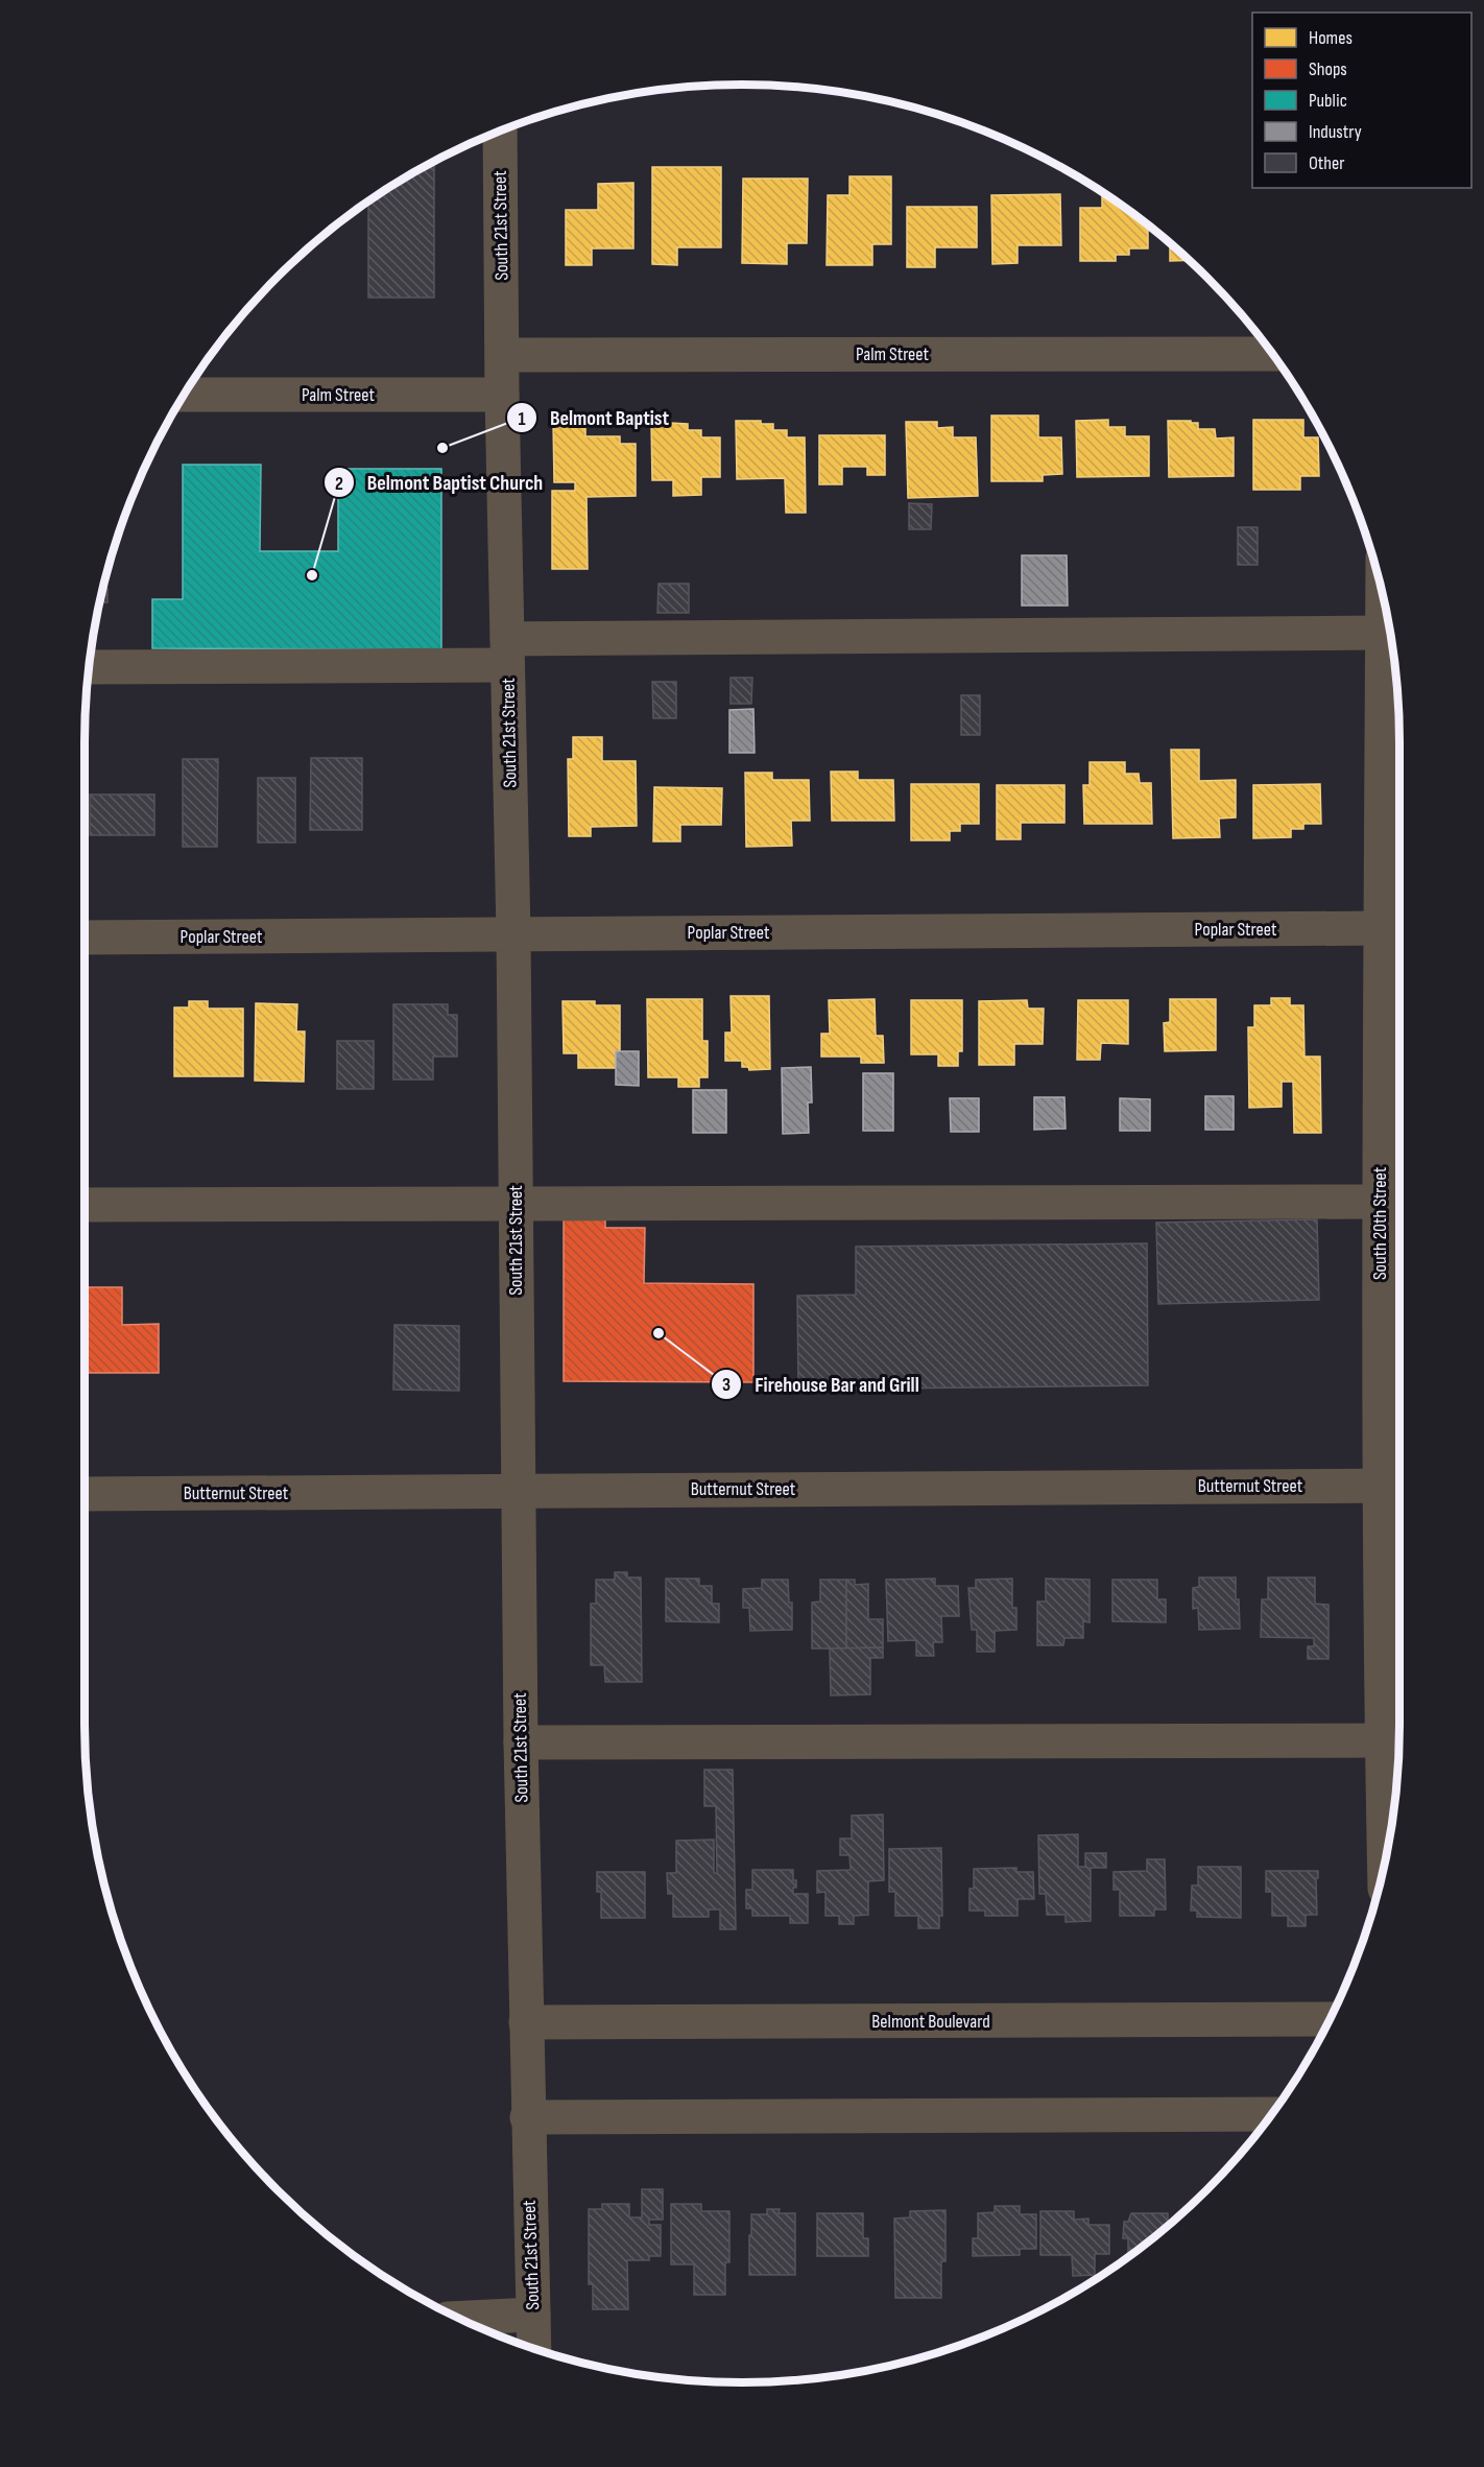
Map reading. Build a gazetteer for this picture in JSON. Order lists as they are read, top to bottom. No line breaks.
{"streets":{"street":["South 21st Street","Palm Street","Poplar Street","South 20th Street","Butternut Street","Belmont Boulevard"]},"crossings":[["South 21st Street","Palm Street"],["South 21st Street","Poplar Street"],["South 21st Street","Butternut Street"],["South 21st Street","Belmont Boulevard"],["Poplar Street","South 20th Street"],["South 20th Street","Butternut Street"]],"places":["Belmont Baptist","Belmont Baptist Church","Firehouse Bar and Grill"],"legend":["Homes","Shops","Public","Industry","Other"]}
